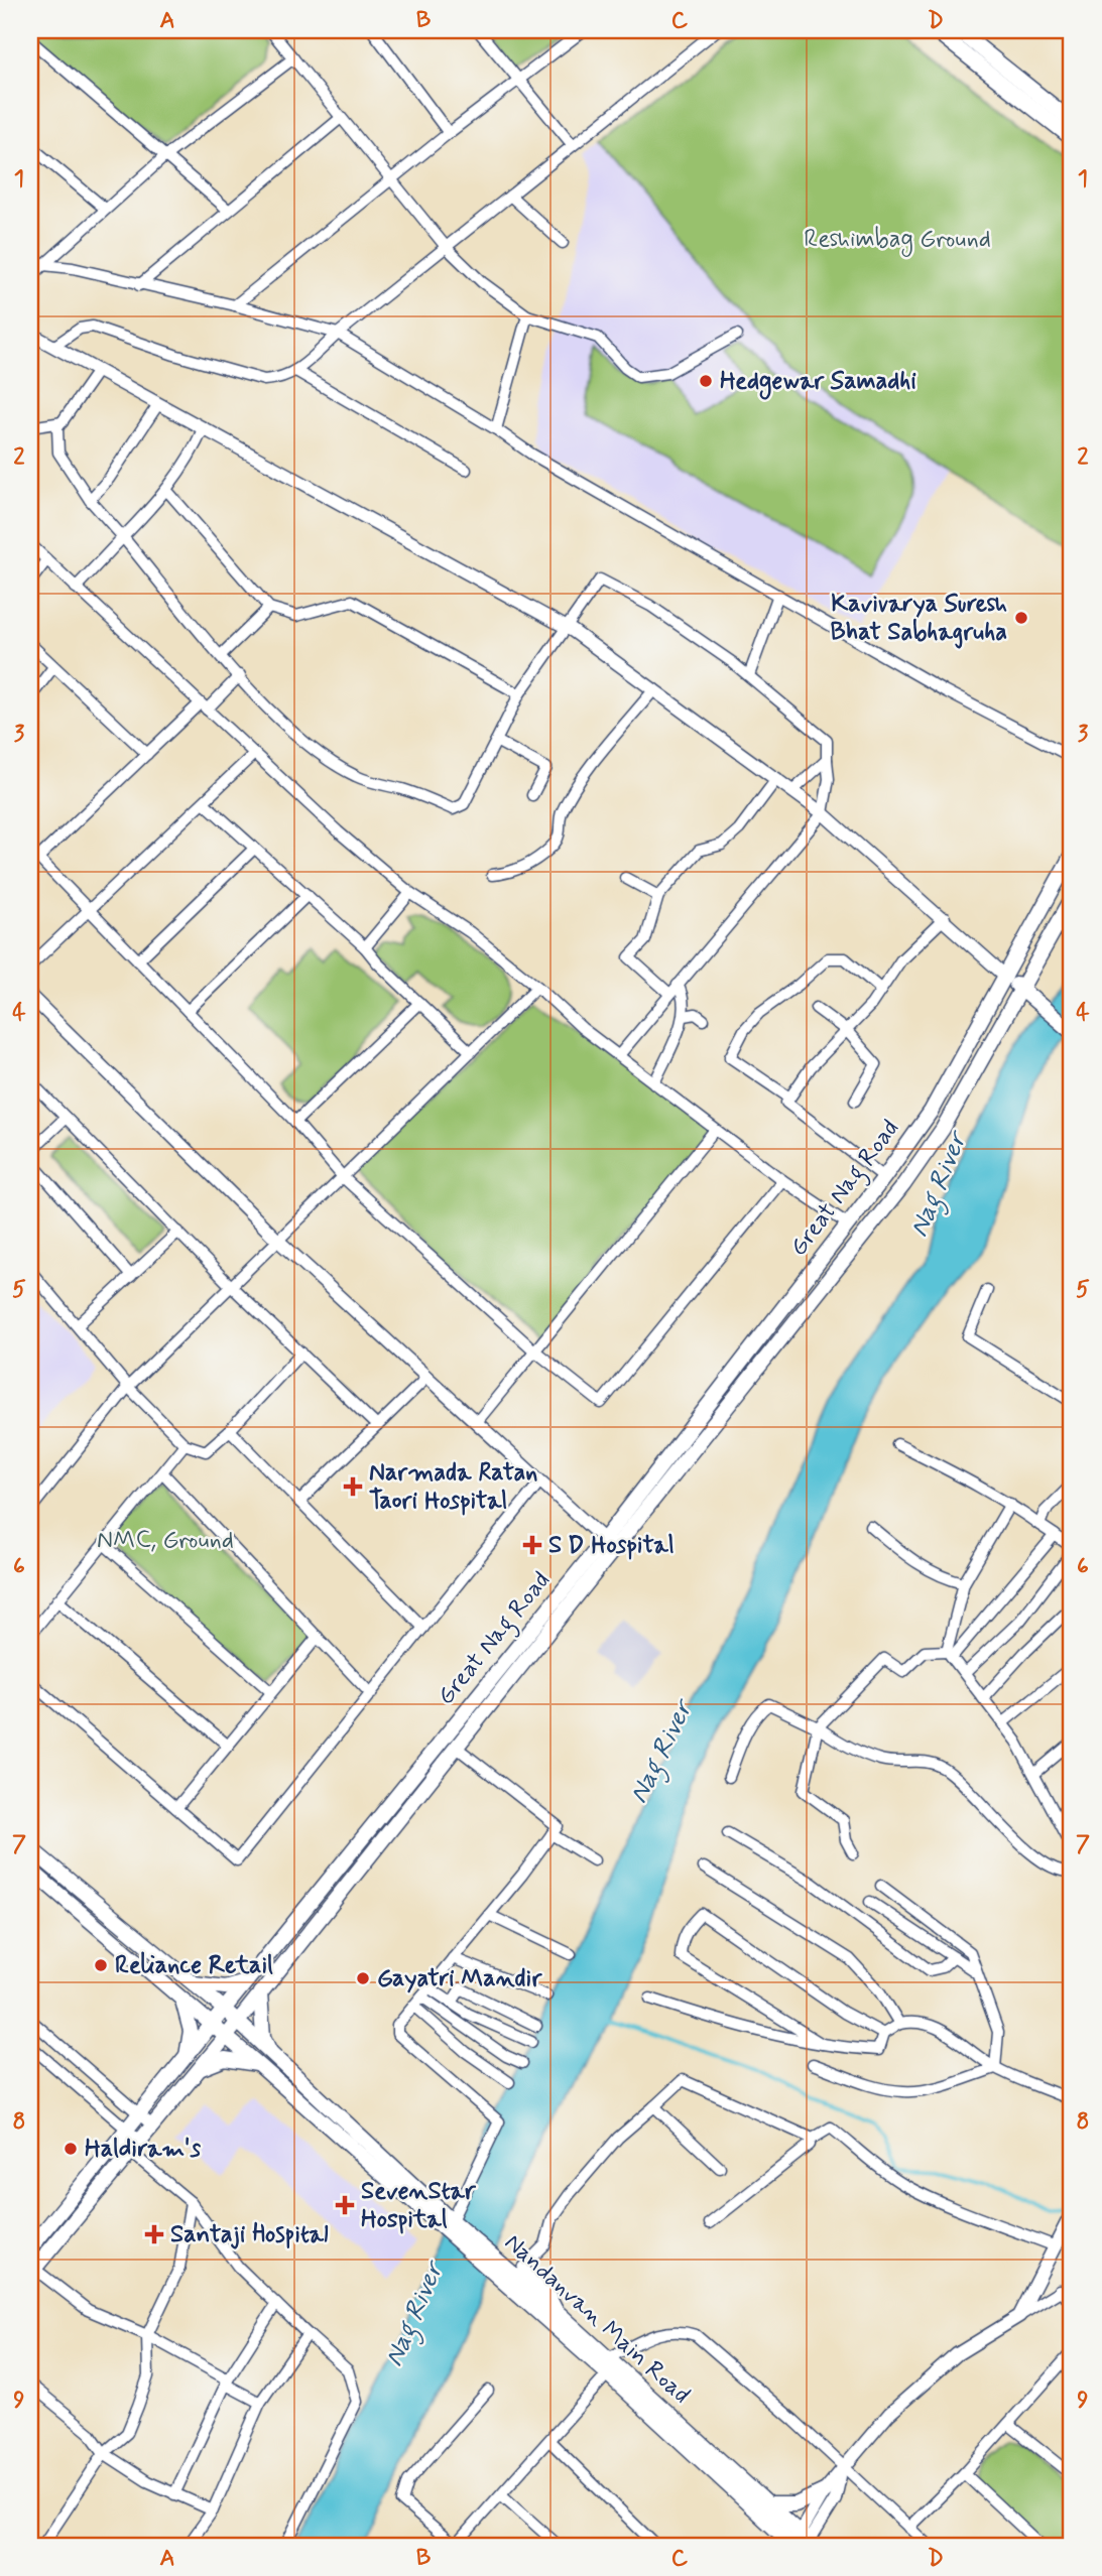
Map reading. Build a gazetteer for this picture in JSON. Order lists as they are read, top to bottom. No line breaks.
{"streets":{"main road":["Great Nag Road","Nandanvan Main Road"]},"crossings":[["Great Nag Road","Nandanvan Main Road"]],"water":["Nag River"],"parks":["Reshimbag Ground","NMC, Ground"],"places":{"other":["Hedgewar Samadhi","Kavivarya Suresh Bhat Sabhagruha","Reliance Retail","Gayatri Mandir","Haldiram's"],"health":["Narmada Ratan Taori Hospital","S D Hospital","SevenStar Hospital","Santaji Hospital"]},"grid":{"columns":["A","B","C","D"],"rows":["1","2","3","4","5","6","7","8","9"]}}
